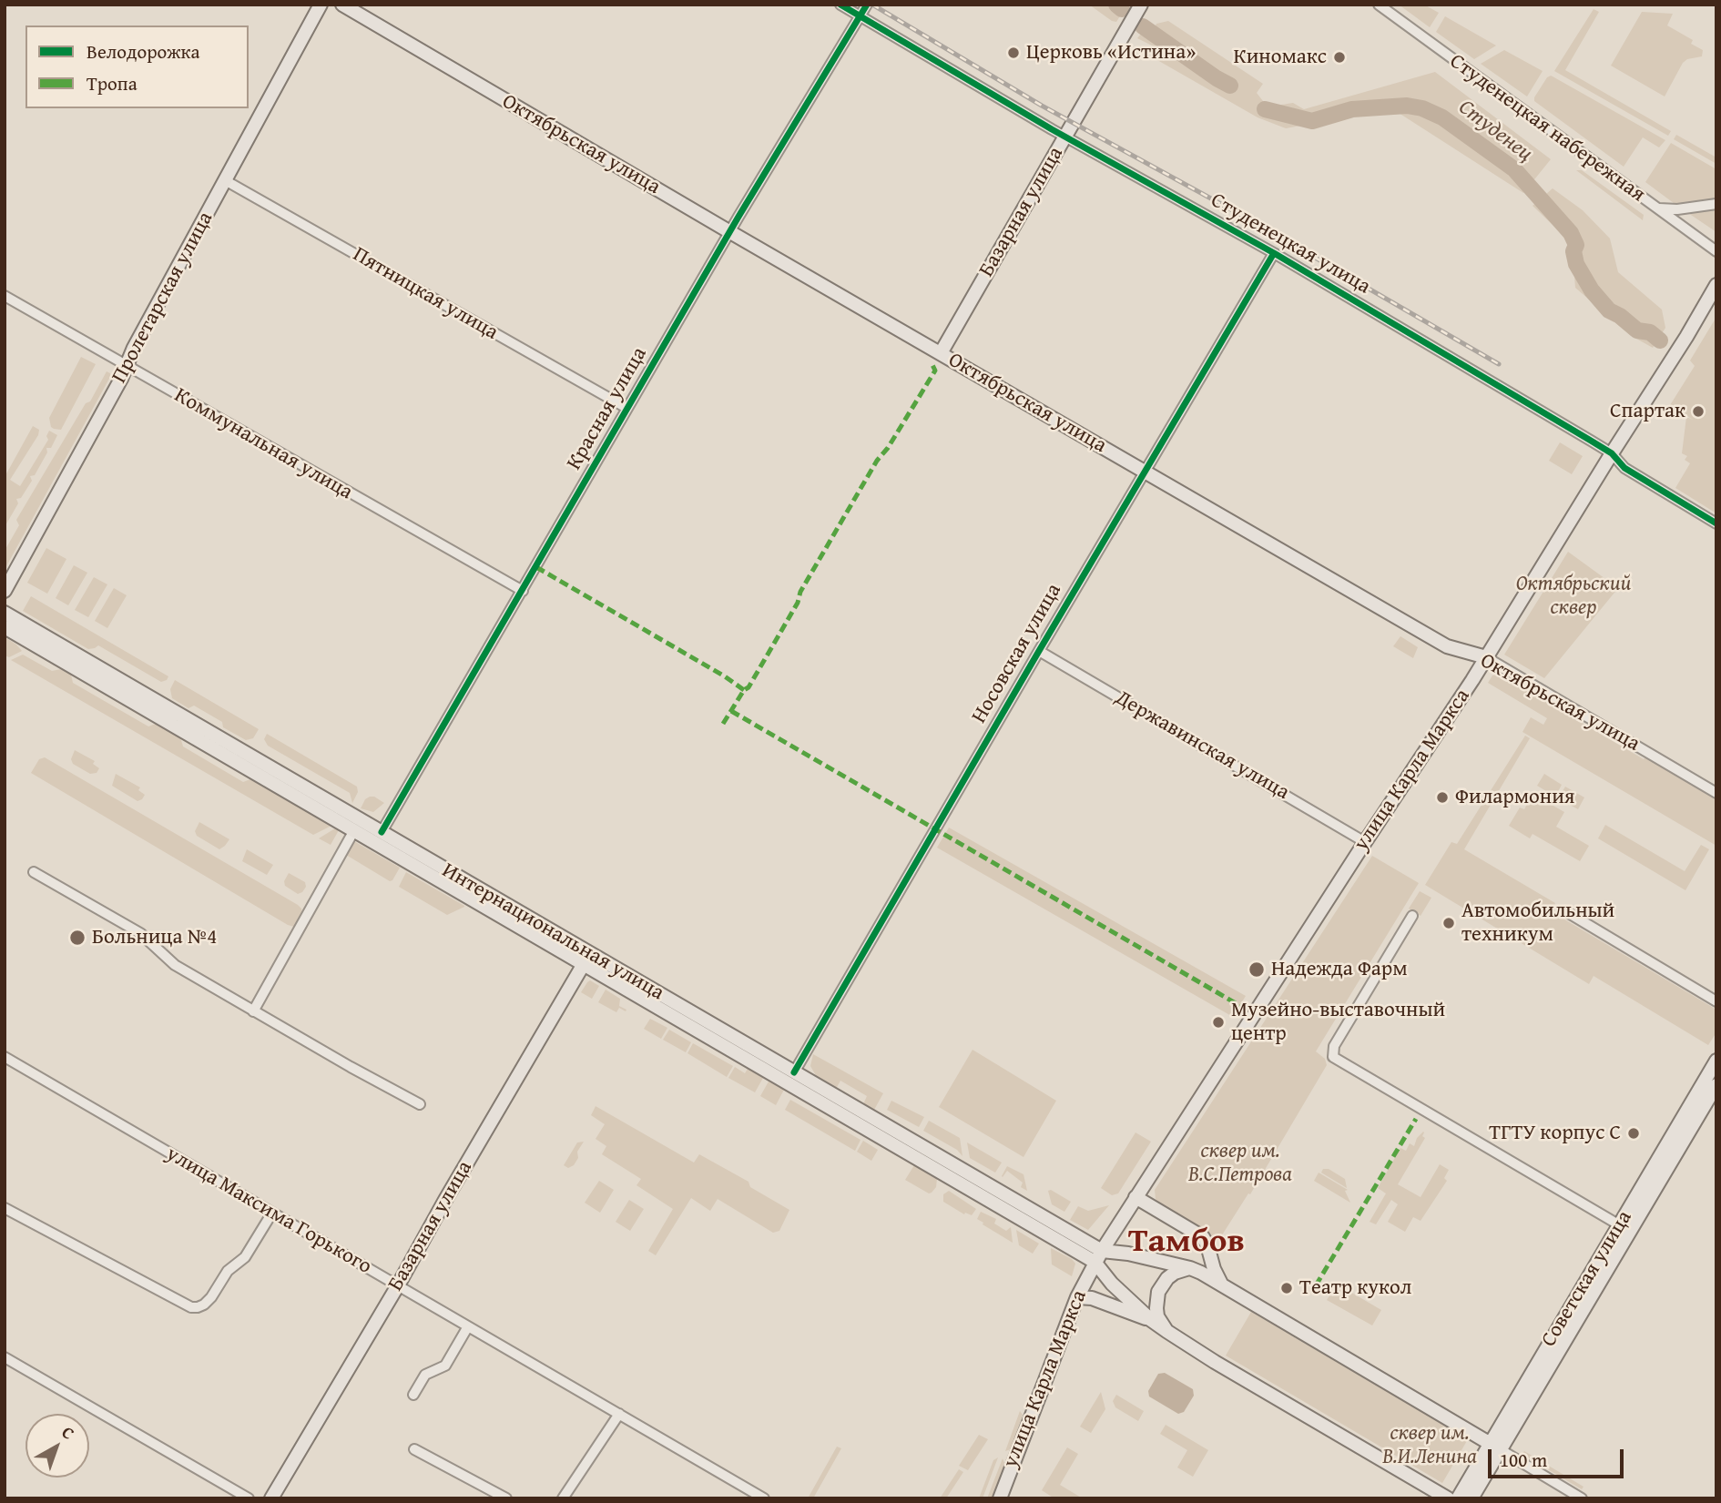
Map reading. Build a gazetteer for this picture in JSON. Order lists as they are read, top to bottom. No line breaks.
{"streets":{"main road":["Октябрьская улица","Базарная улица","Пролетарская улица","улица Карла Маркса","Интернациональная улица","Советская улица"],"street":["Студенецкая набережная","Студенецкая улица","Пятницкая улица","Красная улица","Коммунальная улица","Носовская улица","Державинская улица","улица Максима Горького"]},"crossings":[["Октябрьская улица","Базарная улица"],["Октябрьская улица","Красная улица"],["Октябрьская улица","Носовская улица"],["Октябрьская улица","улица Карла Маркса"],["Базарная улица","Студенецкая улица"],["Базарная улица","Интернациональная улица"],["Базарная улица","улица Максима Горького"],["Студенецкая улица","Красная улица"],["Студенецкая улица","Носовская улица"],["Студенецкая улица","улица Карла Маркса"],["Пятницкая улица","Пролетарская улица"],["Пятницкая улица","Красная улица"],["Пролетарская улица","Коммунальная улица"],["Красная улица","Коммунальная улица"],["Красная улица","Интернациональная улица"],["Носовская улица","Державинская улица"],["Носовская улица","Интернациональная улица"],["Державинская улица","улица Карла Маркса"],["улица Карла Маркса","Интернациональная улица"],["Интернациональная улица","Советская улица"]],"districts":["Тамбов"],"water":["Студенец"],"parks":["Октябрьский сквер","сквер им. В.С.Петрова","сквер им. В.И.Ленина"],"places":["Церковь «Истина»","Киномакс","Спартак","Филармония","Автомобильный техникум","Больница №4","Надежда Фарм","Музейно-выставочный центр","ТГТУ корпус С","Театр кукол"],"legend":["Велодорожка","Тропа"],"scale_bar":"100 m","north":"top right"}
